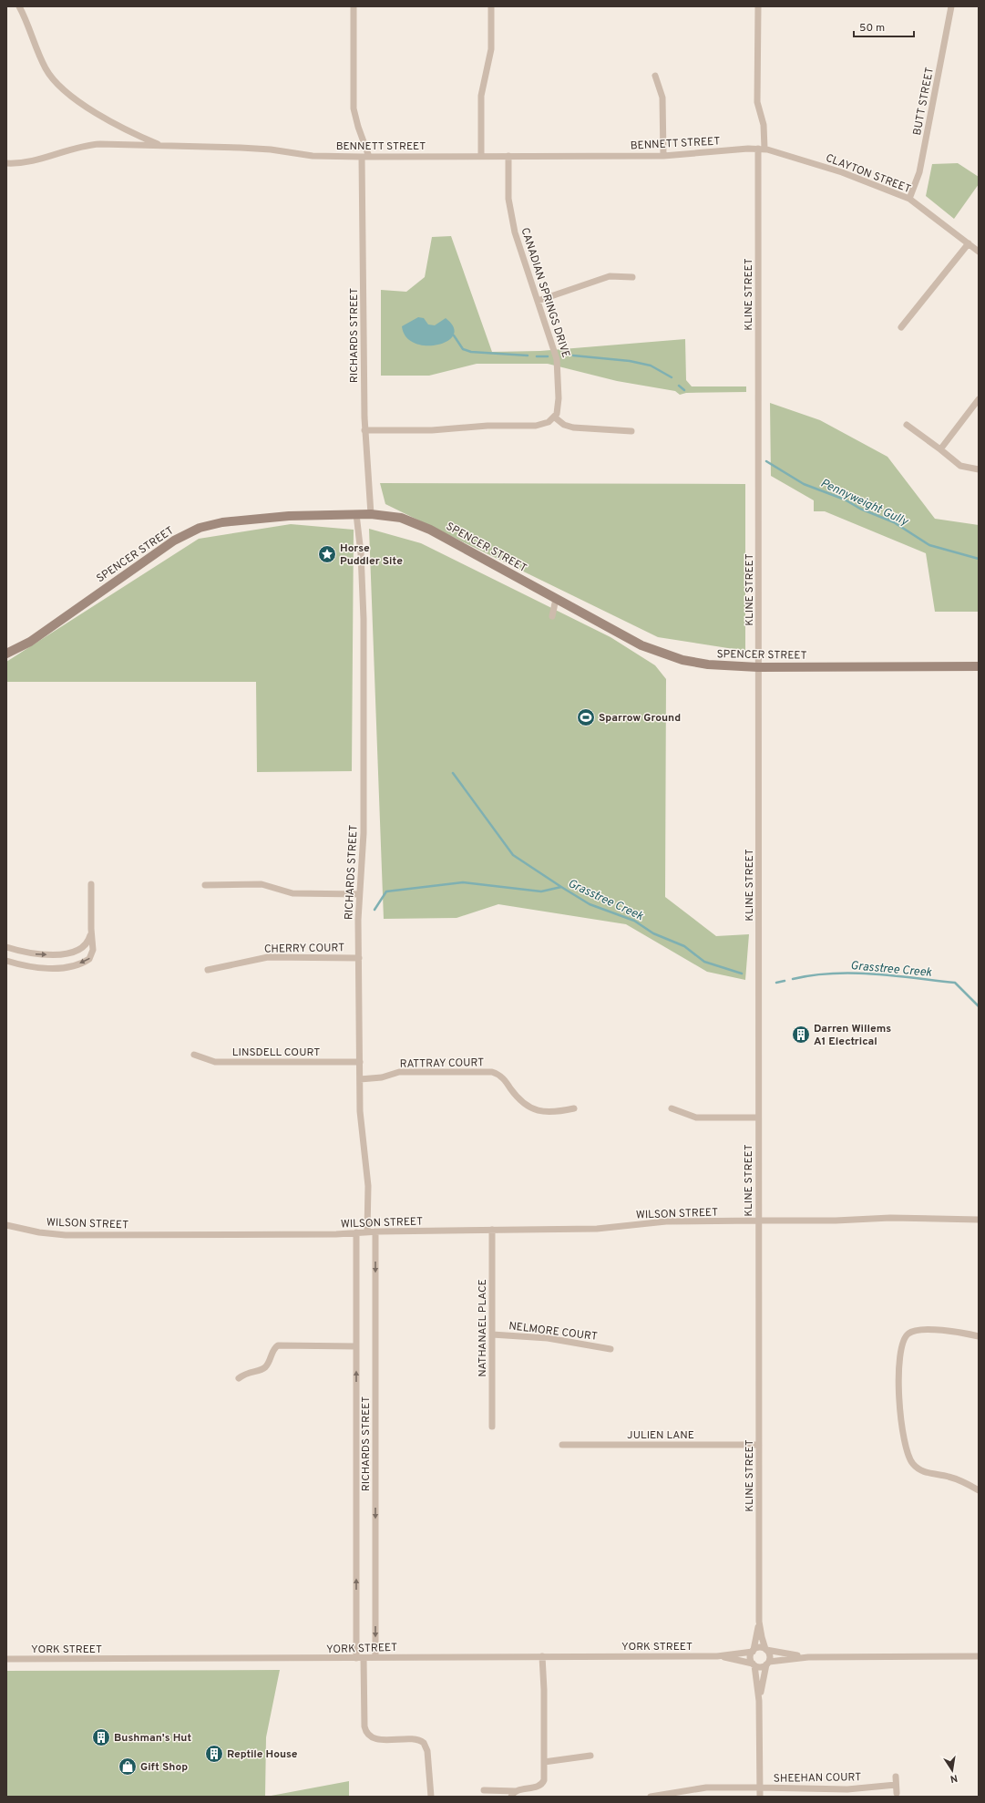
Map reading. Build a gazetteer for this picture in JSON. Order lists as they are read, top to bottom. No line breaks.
{"streets":{"street":["BUTT STREET","BENNETT STREET","CLAYTON STREET","CANADIAN SPRINGS DRIVE","KLINE STREET","RICHARDS STREET","SPENCER STREET","CHERRY COURT","LINSDELL COURT","RATTRAY COURT","WILSON STREET","NATHANAEL PLACE","NELMORE COURT","JULIEN LANE","YORK STREET","SHEEHAN COURT"]},"crossings":[["BUTT STREET","CLAYTON STREET"],["BENNETT STREET","CLAYTON STREET"],["BENNETT STREET","CANADIAN SPRINGS DRIVE"],["BENNETT STREET","KLINE STREET"],["BENNETT STREET","RICHARDS STREET"],["CLAYTON STREET","KLINE STREET"],["KLINE STREET","SPENCER STREET"],["KLINE STREET","WILSON STREET"],["KLINE STREET","JULIEN LANE"],["KLINE STREET","YORK STREET"],["RICHARDS STREET","SPENCER STREET"],["RICHARDS STREET","CHERRY COURT"],["RICHARDS STREET","LINSDELL COURT"],["RICHARDS STREET","RATTRAY COURT"],["RICHARDS STREET","WILSON STREET"],["RICHARDS STREET","YORK STREET"],["WILSON STREET","NATHANAEL PLACE"],["NATHANAEL PLACE","NELMORE COURT"]],"water":["Pennyweight Gully","Grasstree Creek"],"places":{"place":["Horse Puddler Site"],"sports":["Sparrow Ground"],"building":["Darren Willems A1 Electrical","Bushman's Hut","Reptile House"],"shop":["Gift Shop"]},"scale_bar":"50 m","north":"bottom"}
